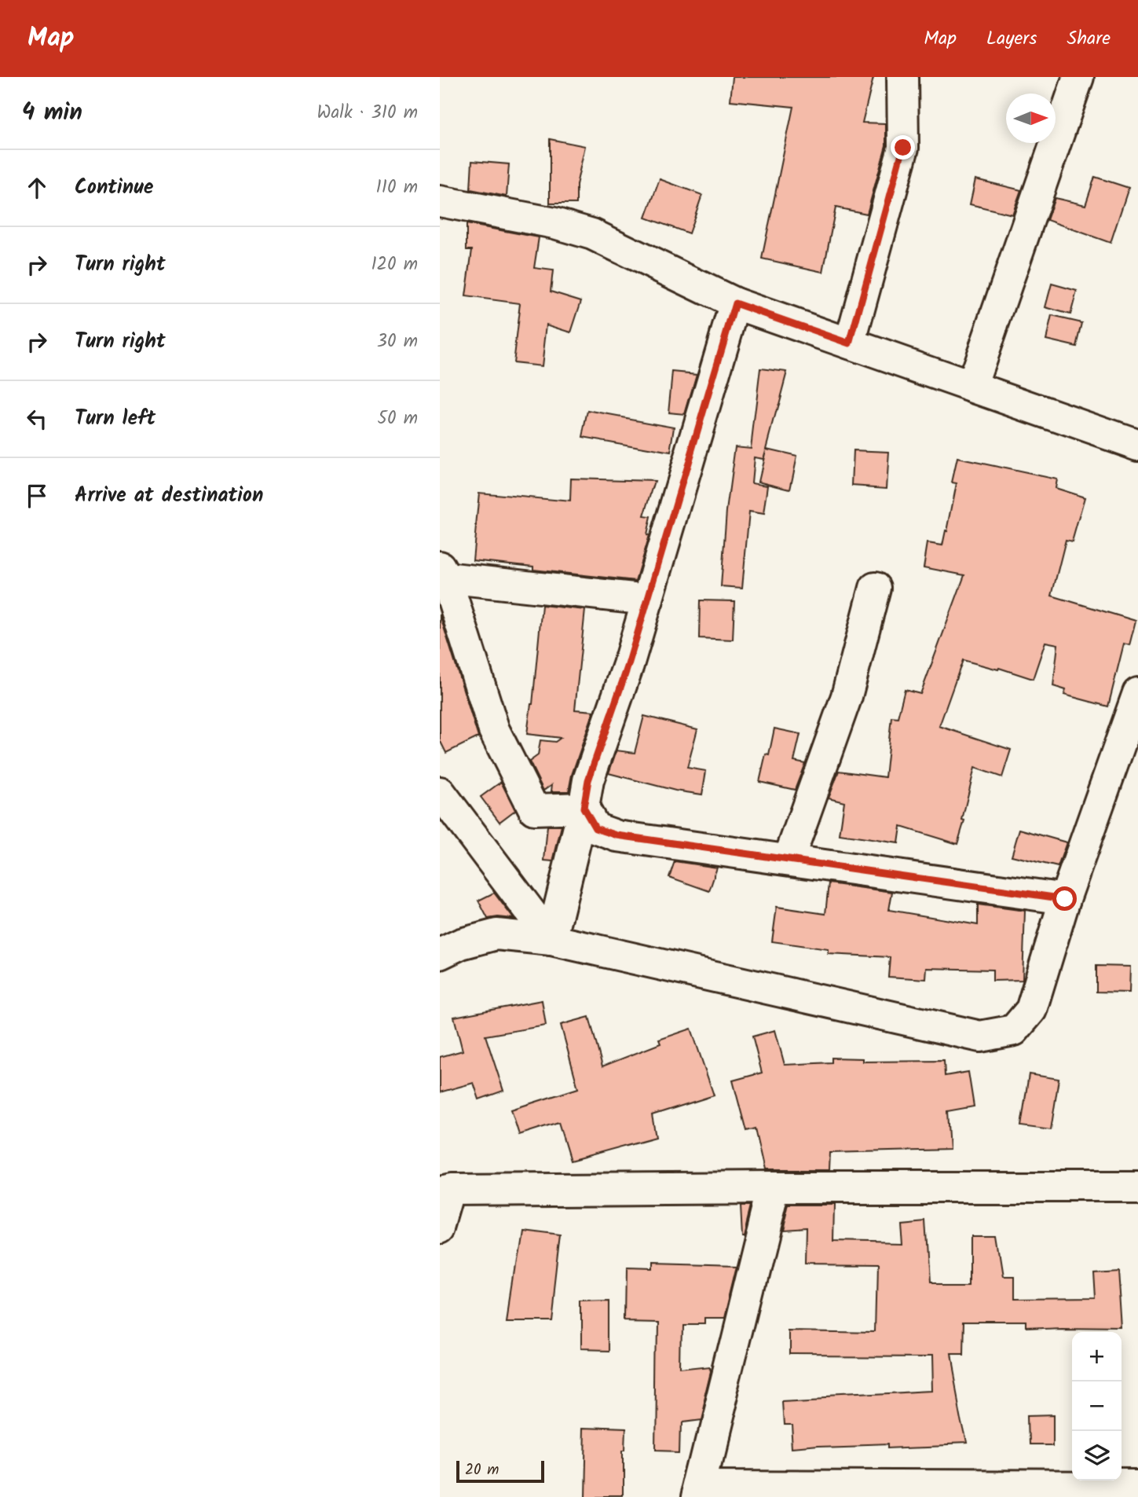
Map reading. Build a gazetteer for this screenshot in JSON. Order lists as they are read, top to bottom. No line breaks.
{"scale_bar":"20 m","north":"right","page":{"header":"Map","nav":["Map","Layers","Share"],"heading":["4 min","Walk · 310 m"],"list":[["Continue","110 m"],["Turn right","120 m"],["Turn right","30 m"],["Turn left","50 m"],"Arrive at destination"],"map_buttons":["+","−"],"scale":"20 m"}}
